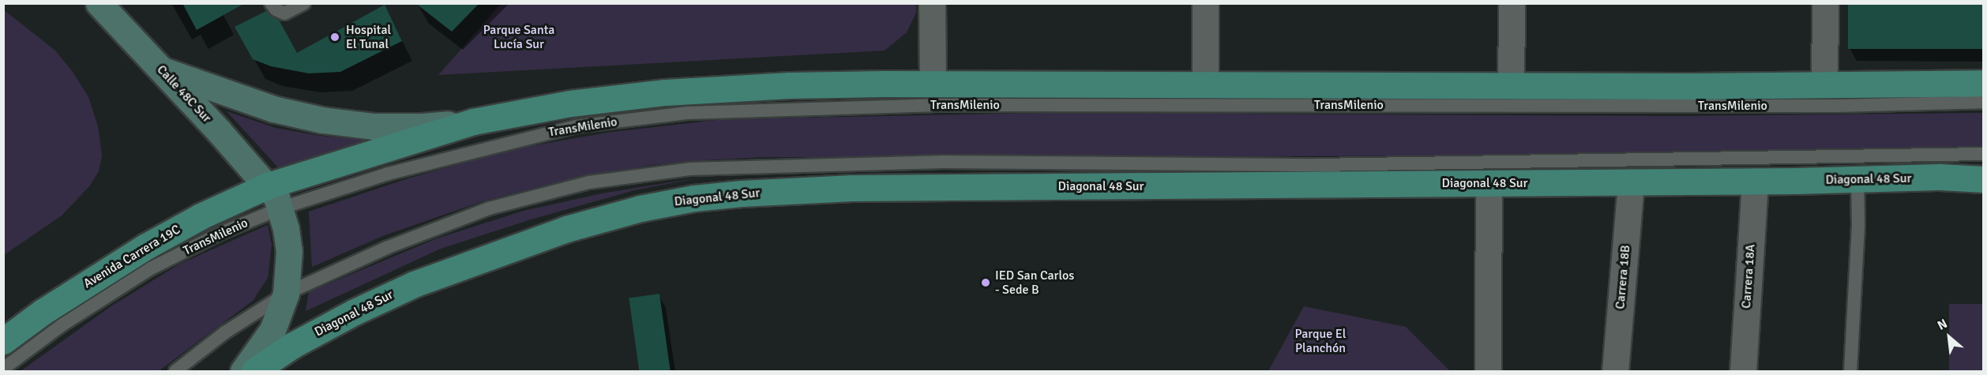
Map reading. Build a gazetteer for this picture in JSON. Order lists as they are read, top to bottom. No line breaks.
{"streets":{"main road":["Diagonal 48 Sur","Avenida Carrera 19C"],"street":["Calle 48C Sur","Carrera 18A","Carrera 18B"],"lane":["TransMilenio"]},"crossings":[["Calle 48C Sur","TransMilenio"],["Calle 48C Sur","Avenida Carrera 19C"],["Diagonal 48 Sur","Carrera 18A"],["Diagonal 48 Sur","Carrera 18B"]],"parks":["Parque Santa Lucía Sur","Parque El Planchón"],"places":["Hospital El Tunal","IED San Carlos - Sede B"],"north":"top left"}
